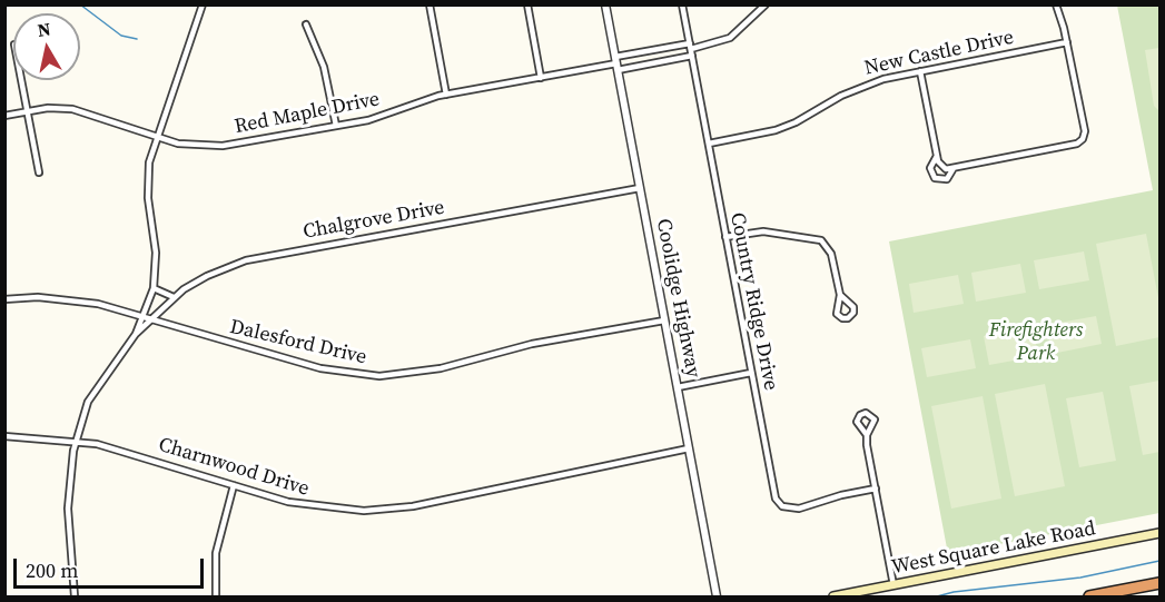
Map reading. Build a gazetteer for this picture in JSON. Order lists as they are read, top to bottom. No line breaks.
{"streets":{"main road":["West Square Lake Road"],"street":["New Castle Drive","Red Maple Drive","Chalgrove Drive","Coolidge Highway","Country Ridge Drive","Dalesford Drive","Charnwood Drive"]},"crossings":[["New Castle Drive","Country Ridge Drive"],["Red Maple Drive","Coolidge Highway"],["Chalgrove Drive","Coolidge Highway"],["Chalgrove Drive","Dalesford Drive"],["Coolidge Highway","Dalesford Drive"],["Coolidge Highway","Charnwood Drive"]],"parks":["Firefighters Park"],"scale_bar":"200 m","north":"top"}
